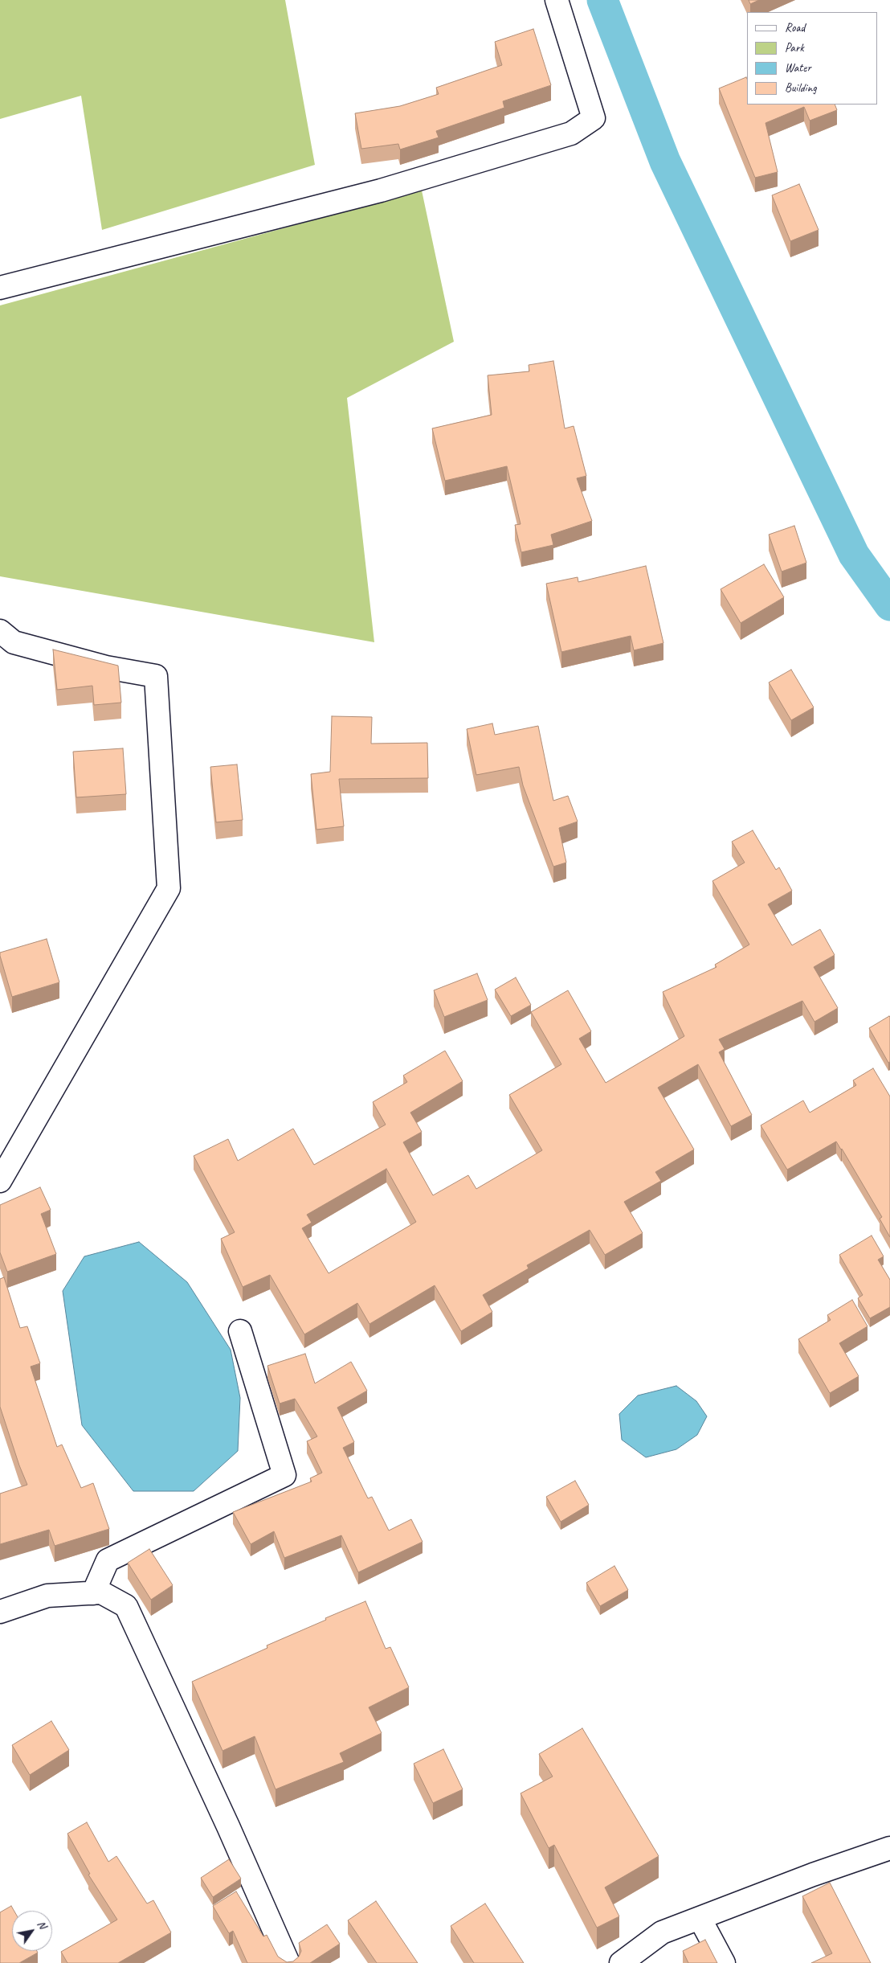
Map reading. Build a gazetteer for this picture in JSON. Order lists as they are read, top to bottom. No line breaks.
{"legend":["Road","Park","Water","Building"],"north":"top right"}
